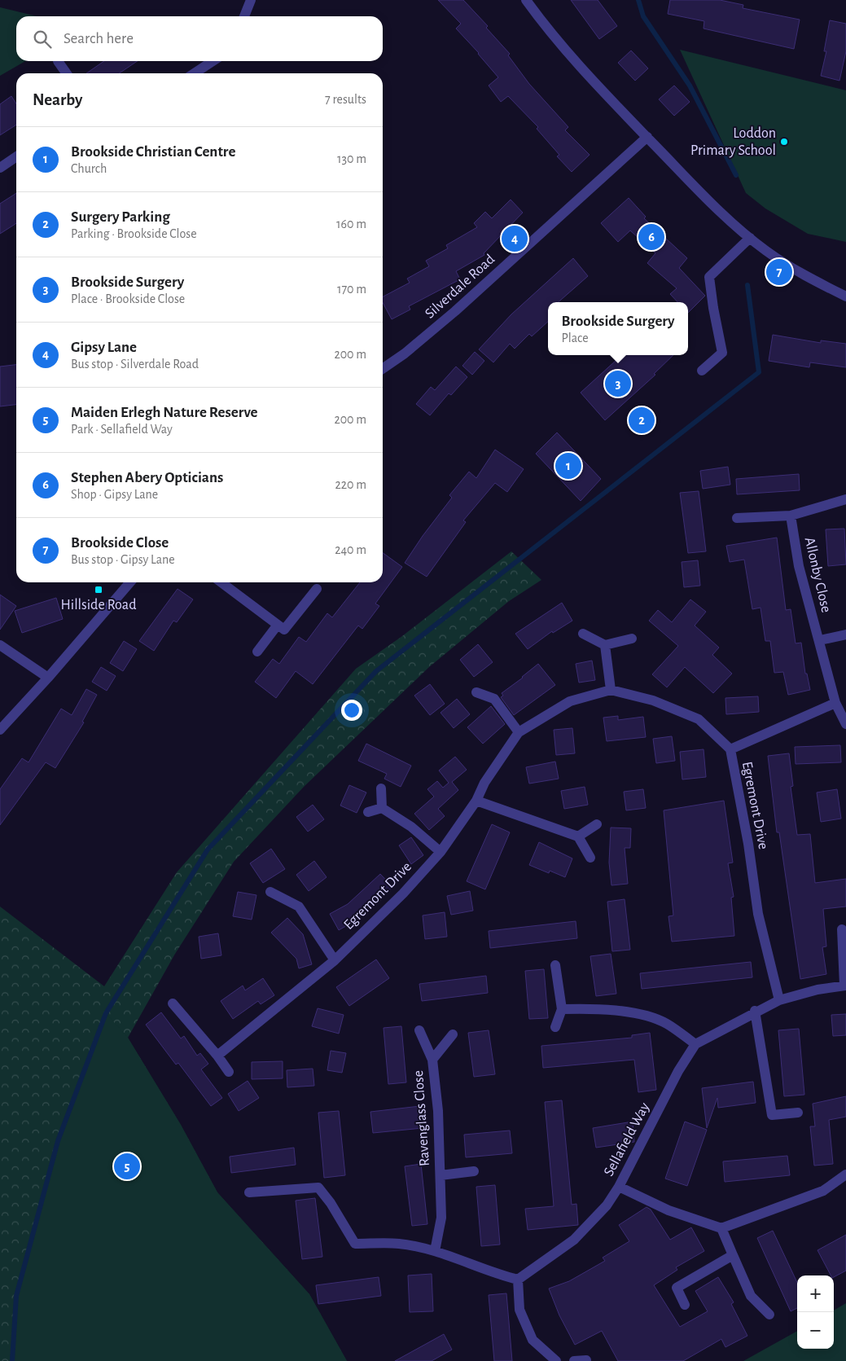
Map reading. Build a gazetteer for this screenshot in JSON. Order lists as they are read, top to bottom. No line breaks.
{"streets":{"street":["Silverdale Road","Allonby Close","Egremont Drive","Ravenglass Close","Sellafield Way"]},"crossings":[["Egremont Drive","Sellafield Way"]],"places":{"other":["Loddon Primary School"],"transit":["Hillside Road"]},"page":{"search":"Search here","heading":["Nearby","7 results"],"list":[{"mark":"1","name":"Brookside Christian Centre","note":"Church","value":"130 m"},{"mark":"2","name":"Surgery Parking","note":"Parking · Brookside Close","value":"160 m"},{"mark":"3","name":"Brookside Surgery","note":"Place · Brookside Close","value":"170 m"},{"mark":"4","name":"Gipsy Lane","note":"Bus stop · Silverdale Road","value":"200 m"},{"mark":"5","name":"Maiden Erlegh Nature Reserve","note":"Park · Sellafield Way","value":"200 m"},{"mark":"6","name":"Stephen Abery Opticians","note":"Shop · Gipsy Lane","value":"220 m"},{"mark":"7","name":"Brookside Close","note":"Bus stop · Gipsy Lane","value":"240 m"}],"pins":["6","4","7","3","2","1","5"],"popup":["Brookside Surgery","Place"],"map_buttons":["+","−"]}}
